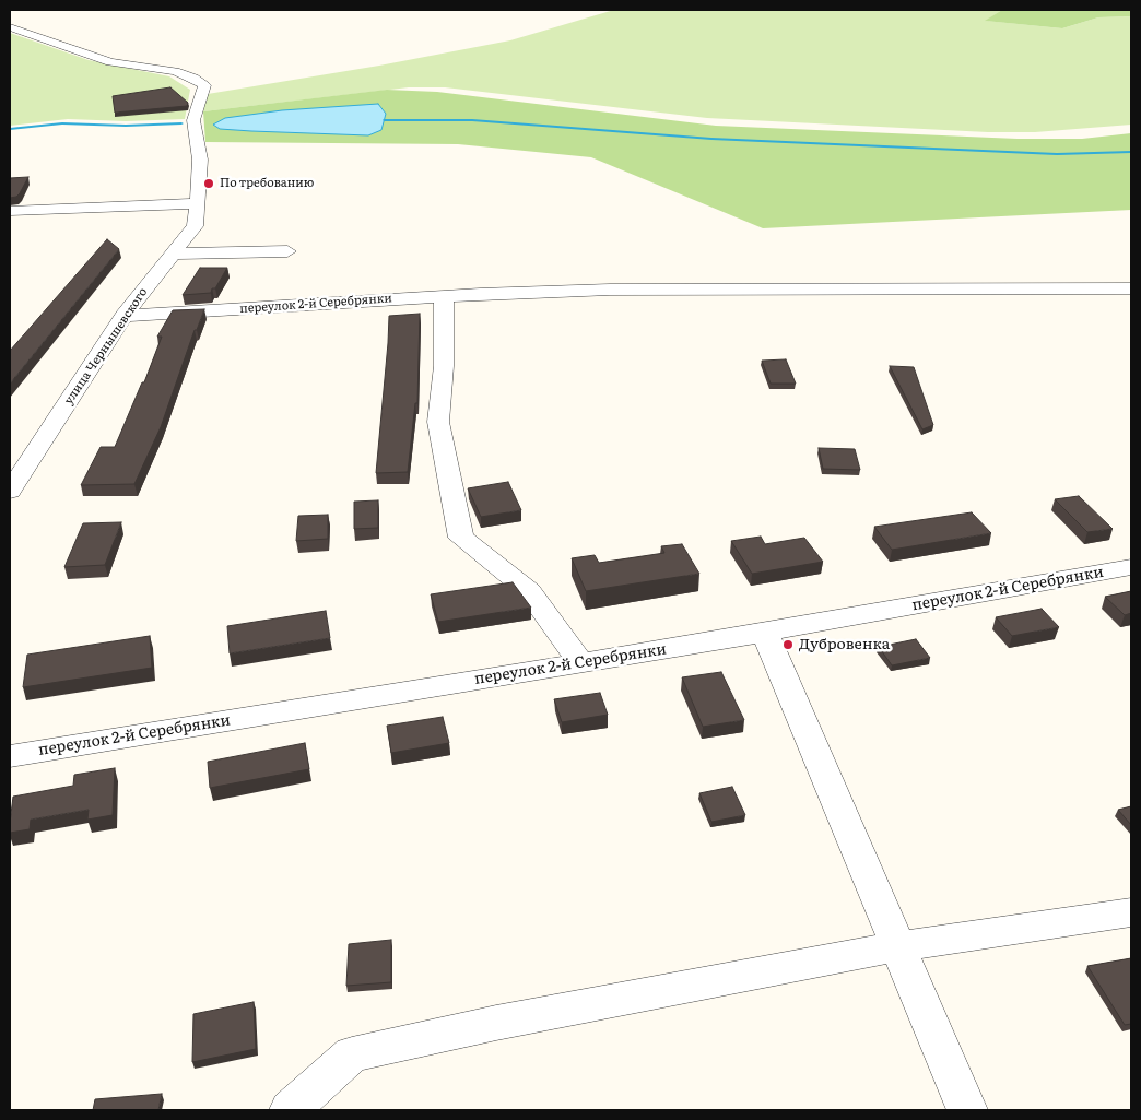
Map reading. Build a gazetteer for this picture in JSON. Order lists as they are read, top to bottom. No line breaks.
{"streets":{"street":["переулок 2-й Серебрянки","улица Чернышевского"]},"crossings":[["переулок 2-й Серебрянки","улица Чернышевского"]],"places":["По требованию","Дубровенка"]}
